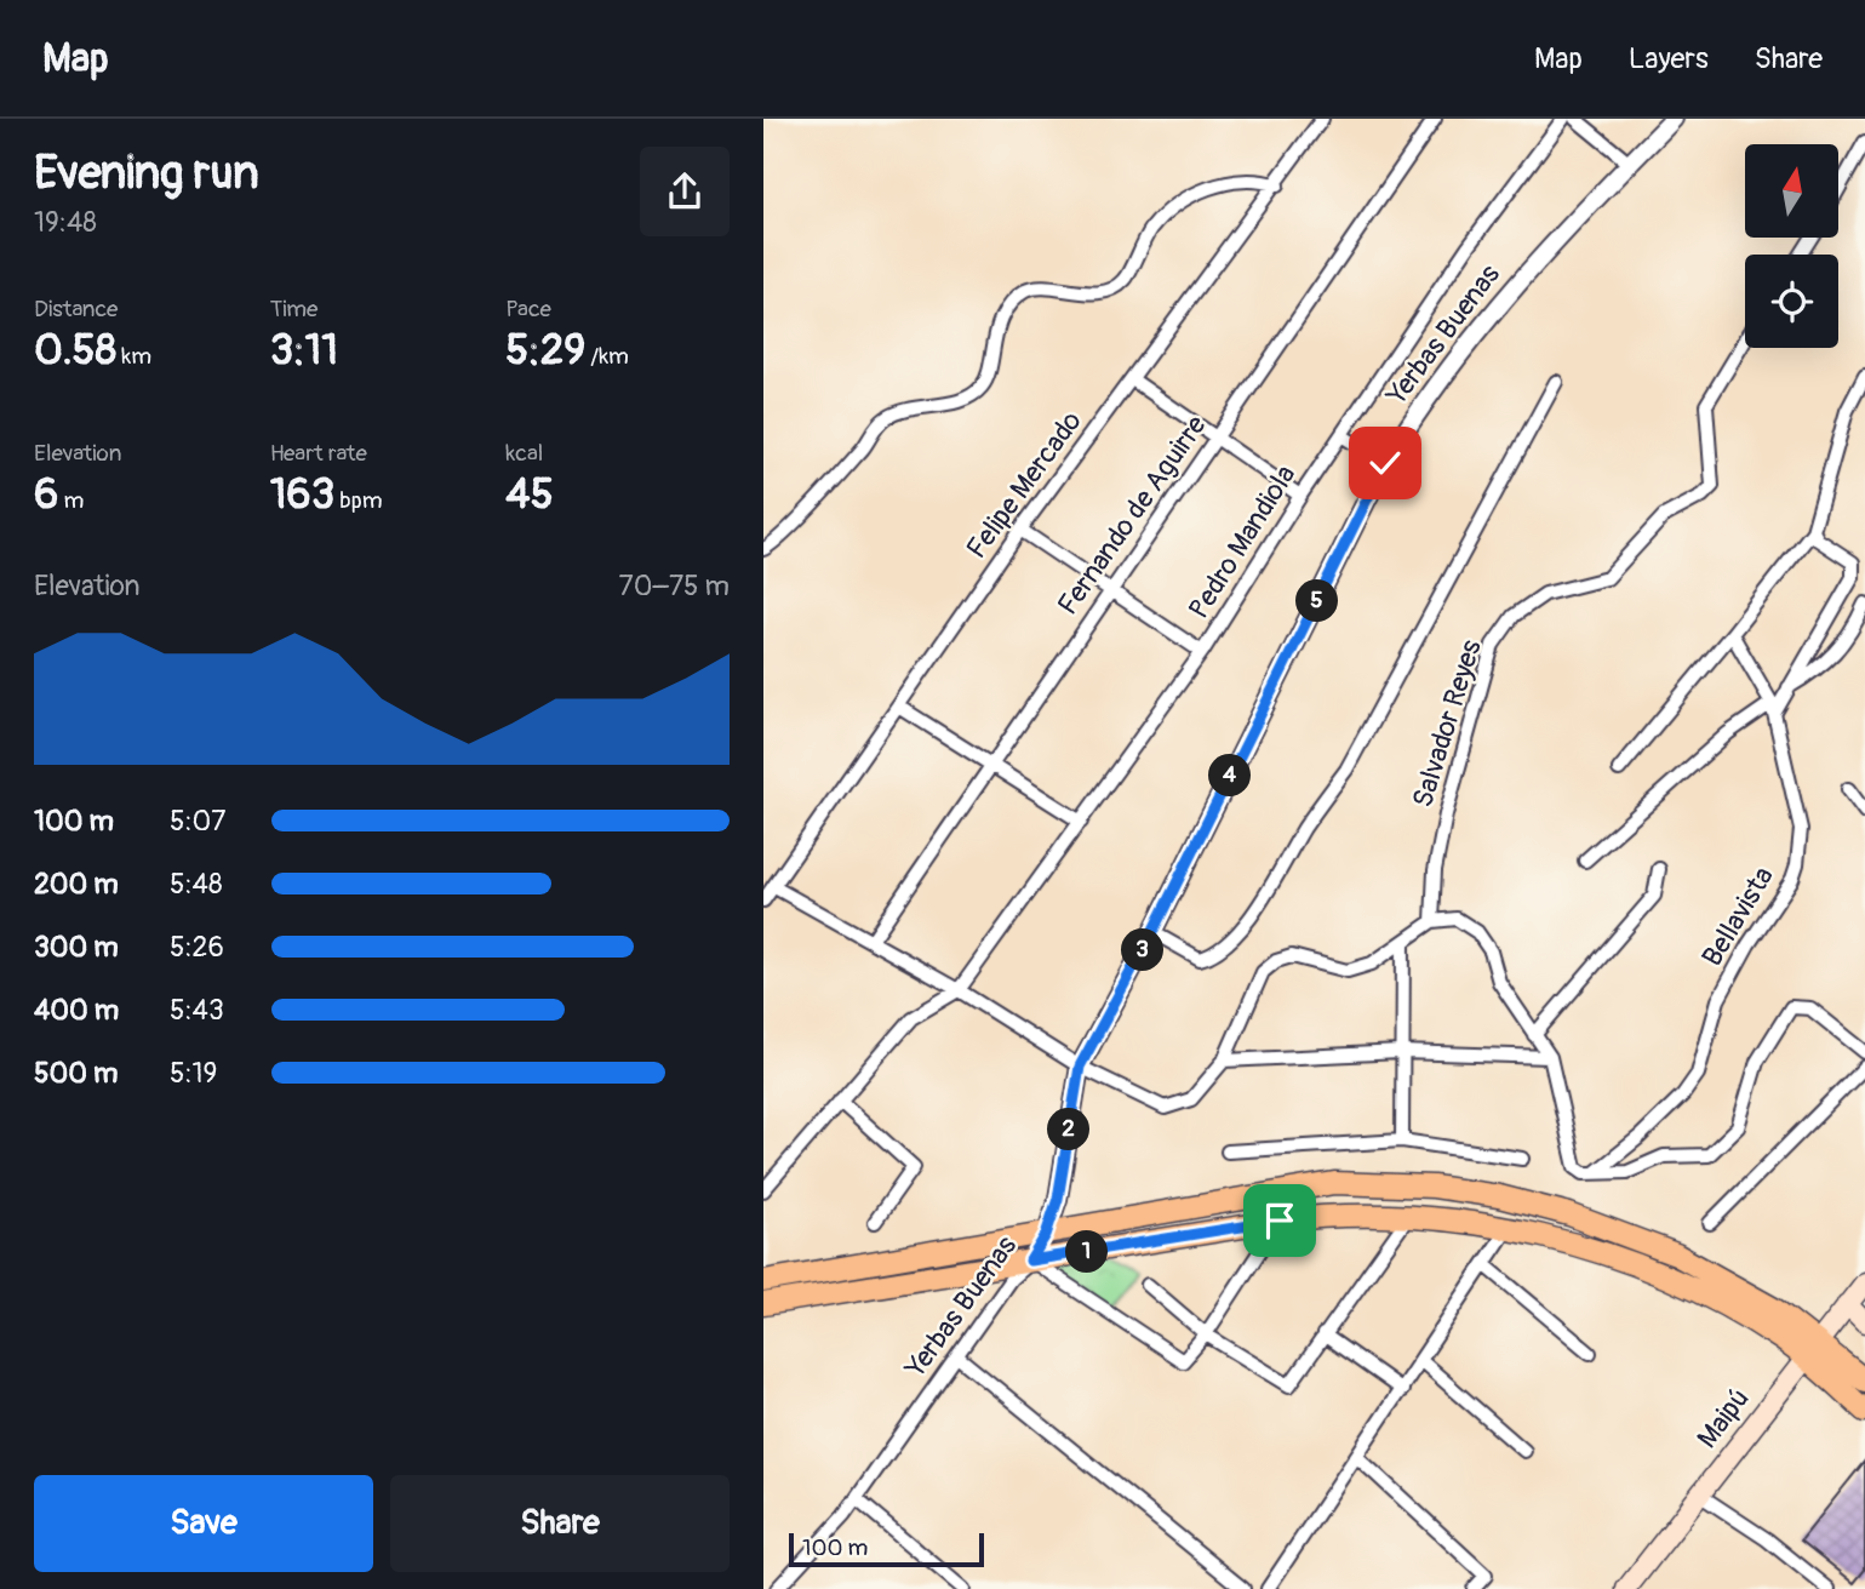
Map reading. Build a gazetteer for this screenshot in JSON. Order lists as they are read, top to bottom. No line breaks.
{"streets":{"main road":["Maipú"],"street":["Yerbas Buenas","Felipe Mercado","Fernando de Aguirre","Pedro Mandiola","Salvador Reyes","Bellavista"]},"scale_bar":"100 m","north":"top","page":{"header":"Map","nav":["Map","Layers","Share"],"heading":["Evening run","19:48"],"stats":[["Distance","0.58 km"],["Time","3:11"],["Pace","5:29 /km"],["Elevation","6 m"],["Heart rate","163 bpm"],["kcal","45"]],"chart":["Elevation","70–75 m"],"pins":["5","4","3","2","1"],"list":[{"name":"100 m","note":"5:07"},{"name":"200 m","note":"5:48"},{"name":"300 m","note":"5:26"},{"name":"400 m","note":"5:43"},{"name":"500 m","note":"5:19"}],"buttons":["Save","Share"],"scale":"100 m"}}
